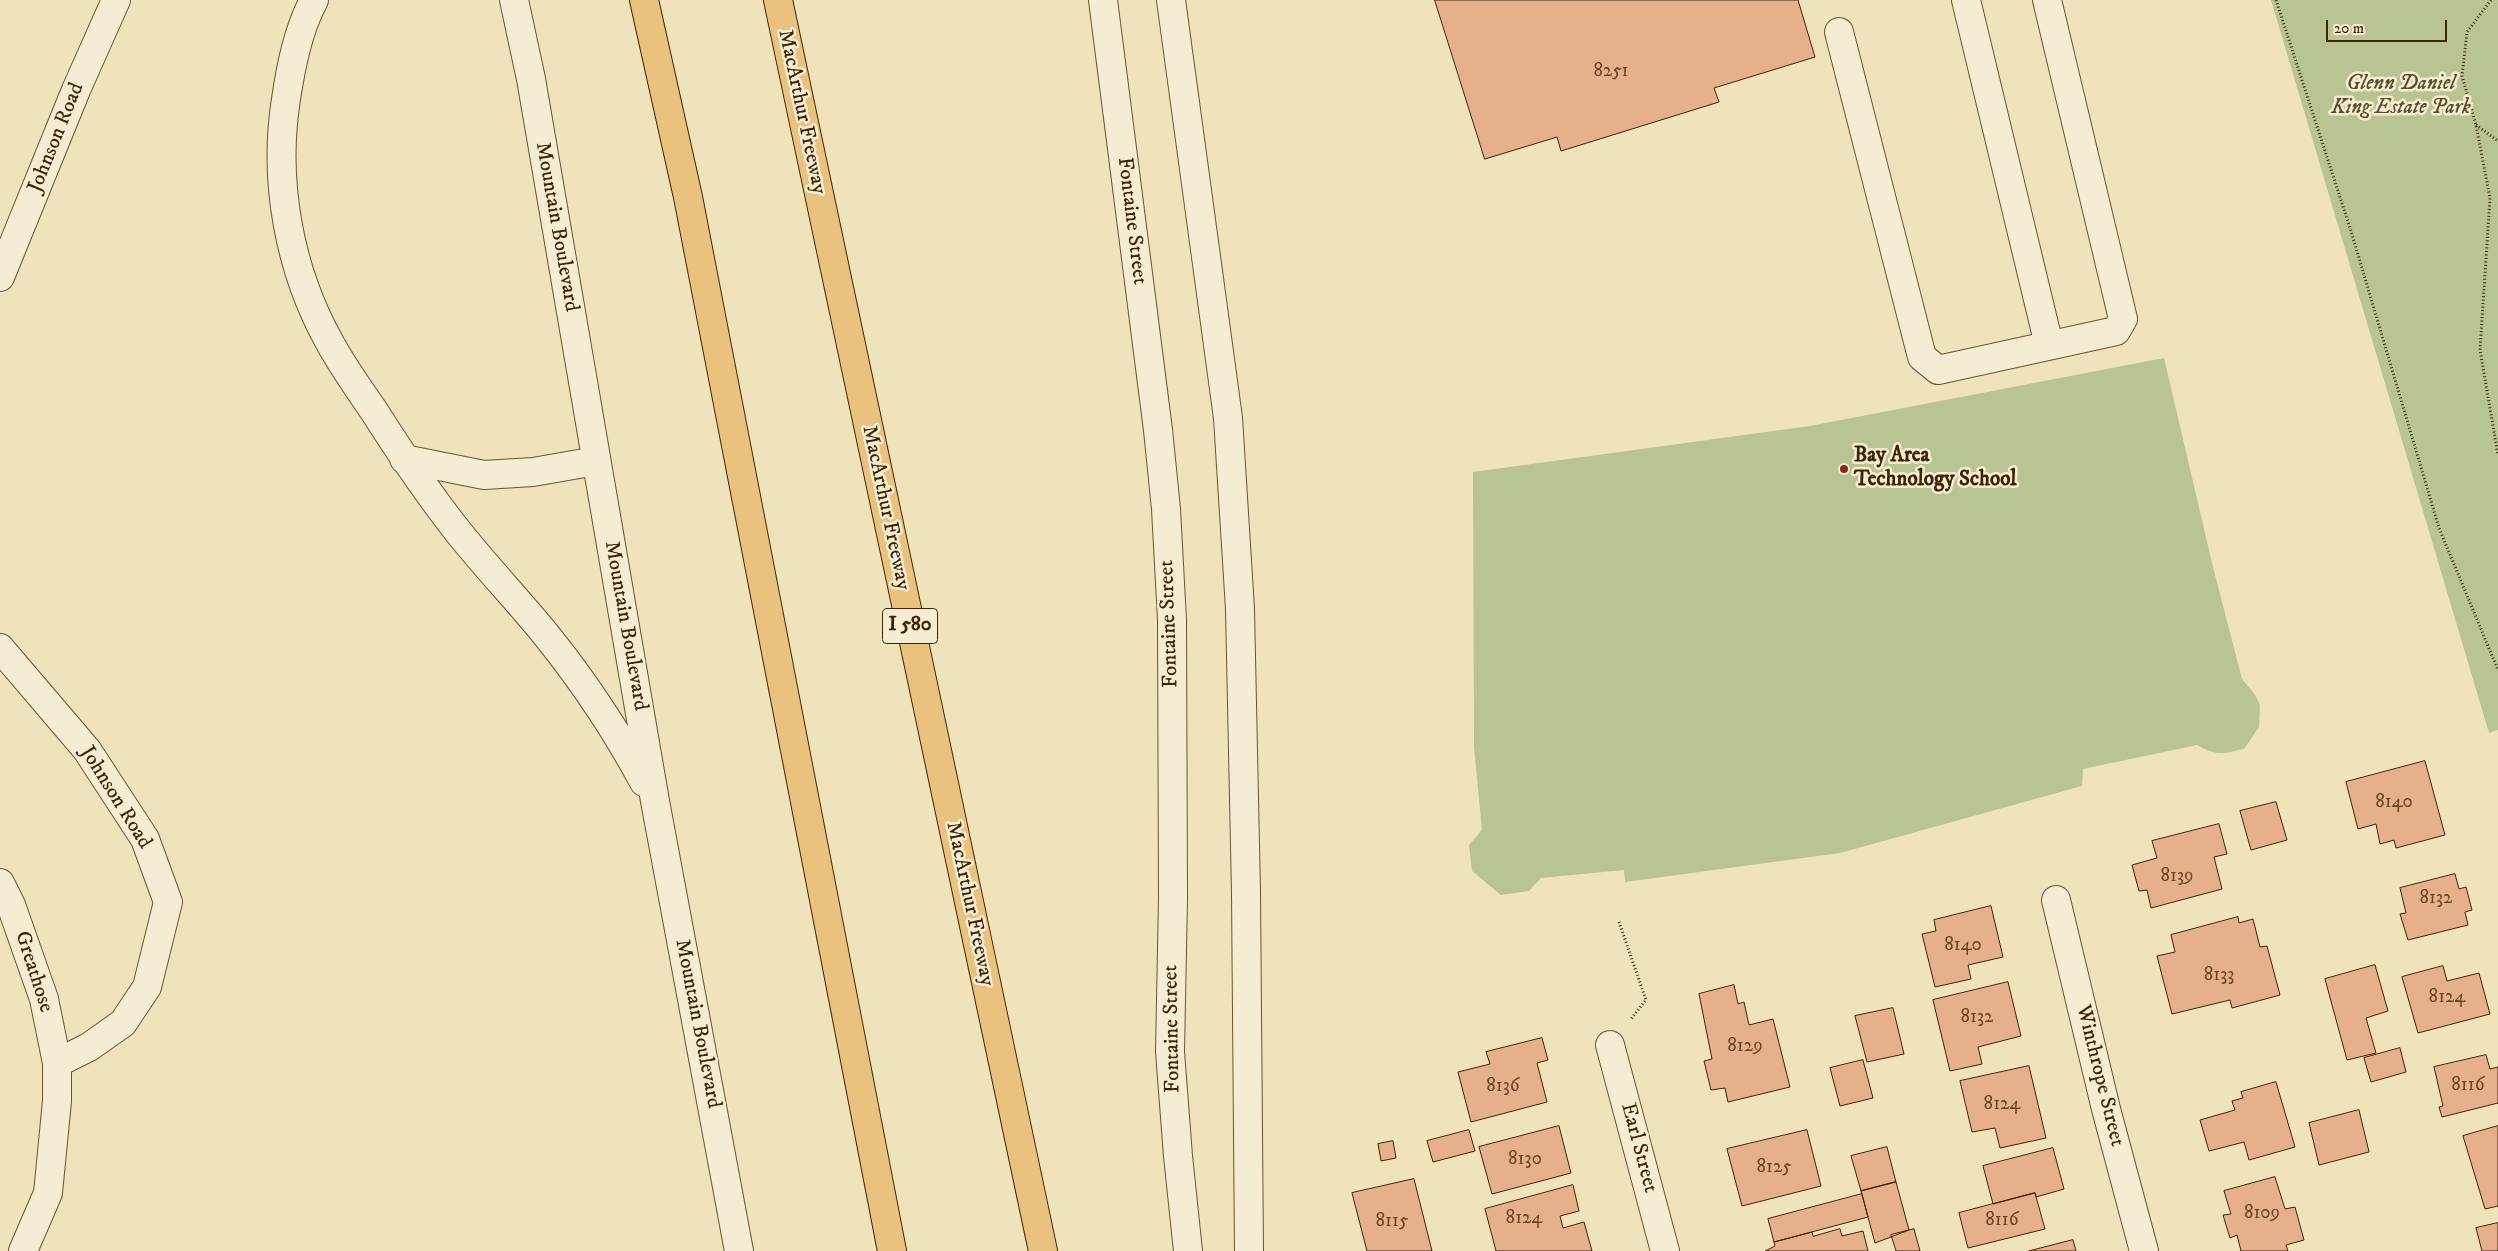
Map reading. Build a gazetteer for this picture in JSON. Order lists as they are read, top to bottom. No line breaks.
{"streets":{"highway":["MacArthur Freeway","I 580"],"street":["Johnson Road","Fontaine Street","Mountain Boulevard","Greathose","Winthrope Street","Earl Street"]},"crossings":[["Johnson Road","Greathose"]],"parks":["Glenn Daniel King Estate Park"],"places":["Bay Area Technology School"],"house_numbers":["8251","8140","8139","8132","8140","8133","8124","8132","8129","8116","8136","8124","8130","8125","8109","8124","8116","8115"],"scale_bar":"20 m"}
